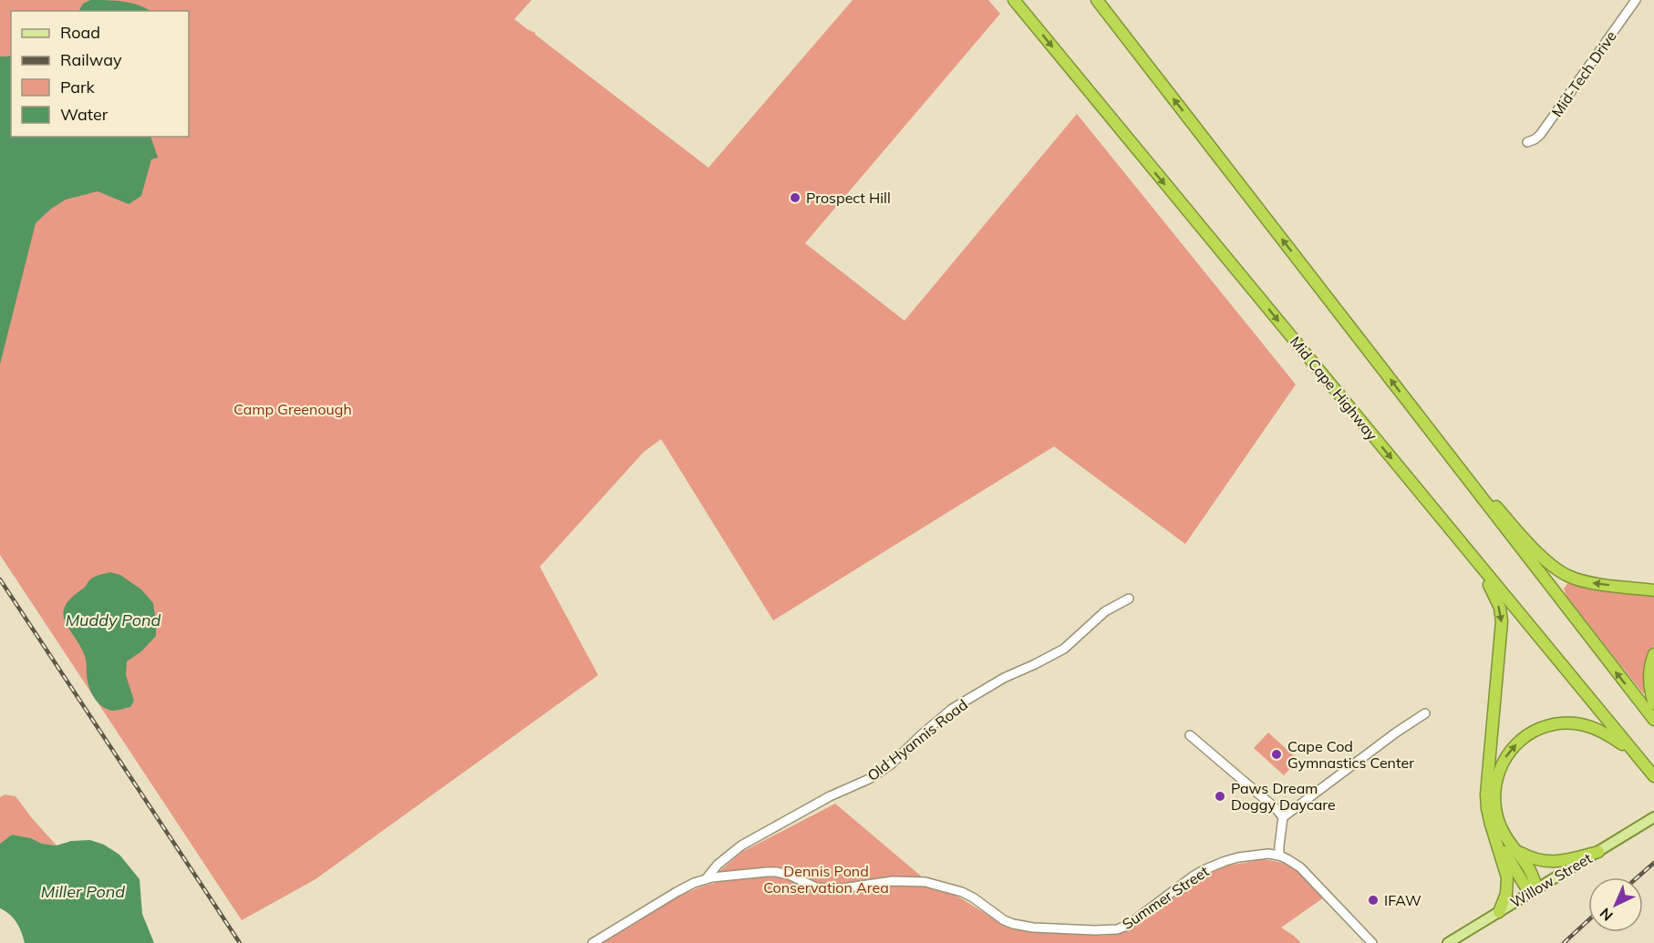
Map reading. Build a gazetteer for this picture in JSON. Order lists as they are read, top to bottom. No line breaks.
{"streets":{"highway":["Mid Cape Highway"],"main road":["Willow Street"],"street":["Mid-Tech Drive","Old Hyannis Road","Summer Street"]},"crossings":[["Old Hyannis Road","Summer Street"]],"water":["Muddy Pond","Miller Pond"],"parks":["Camp Greenough","Dennis Pond Conservation Area"],"places":["Prospect Hill","Cape Cod Gymnastics Center","Paws Dream Doggy Daycare","IFAW"],"legend":["Road","Railway","Park","Water"],"north":"bottom left"}
